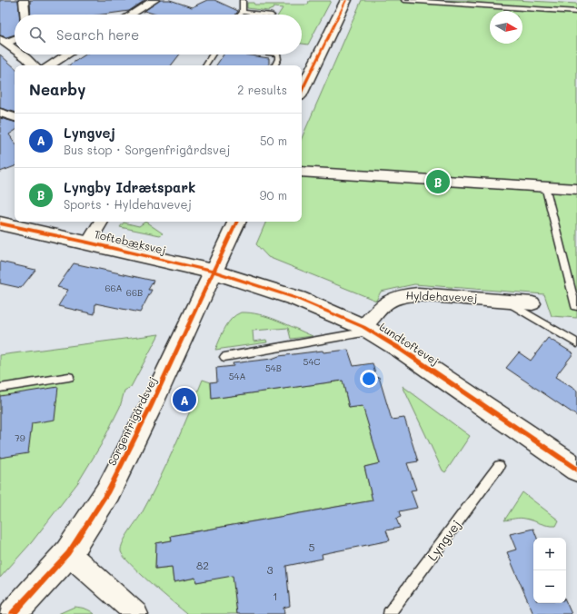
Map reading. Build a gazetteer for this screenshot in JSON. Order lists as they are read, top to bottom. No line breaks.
{"streets":{"street":["Toftebæksvej","Hyldehavevej","Lundtoftevej","Sorgenfrigårdsvej"],"lane":["Lyngvej"]},"crossings":[["Toftebæksvej","Lundtoftevej"],["Toftebæksvej","Sorgenfrigårdsvej"],["Hyldehavevej","Lundtoftevej"],["Lundtoftevej","Sorgenfrigårdsvej"]],"house_numbers":["66A","66B","54C","54B","54A","79","5","82","3","1"],"north":"right","page":{"search":"Search here","heading":["Nearby","2 results"],"list":[{"mark":"A","name":"Lyngvej","note":"Bus stop · Sorgenfrigårdsvej","value":"50 m"},{"mark":"B","name":"Lyngby Idrætspark","note":"Sports · Hyldehavevej","value":"90 m"}],"pins":["B","A"],"map_buttons":["+","−"]}}
